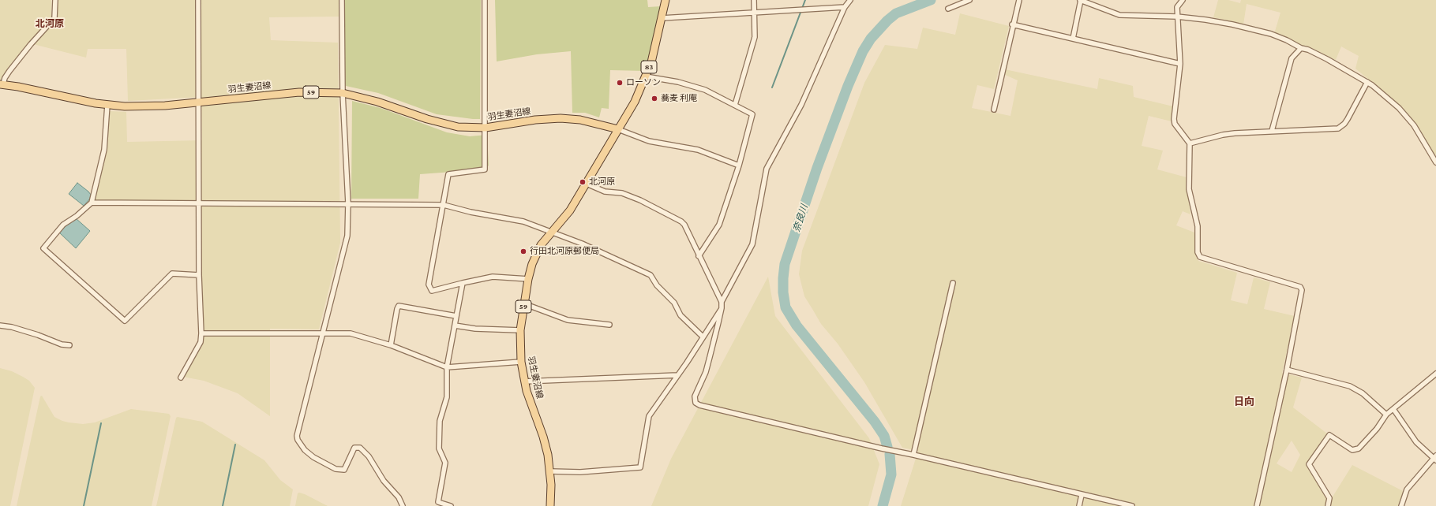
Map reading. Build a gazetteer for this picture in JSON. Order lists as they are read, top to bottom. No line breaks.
{"streets":{"main road":["83","羽生妻沼線","59"]},"crossings":[["83","羽生妻沼線"]],"districts":["北河原","日向"],"water":["奈良川"],"places":["ローソン","蕎麦 利庵","北河原","行田北河原郵便局"]}
